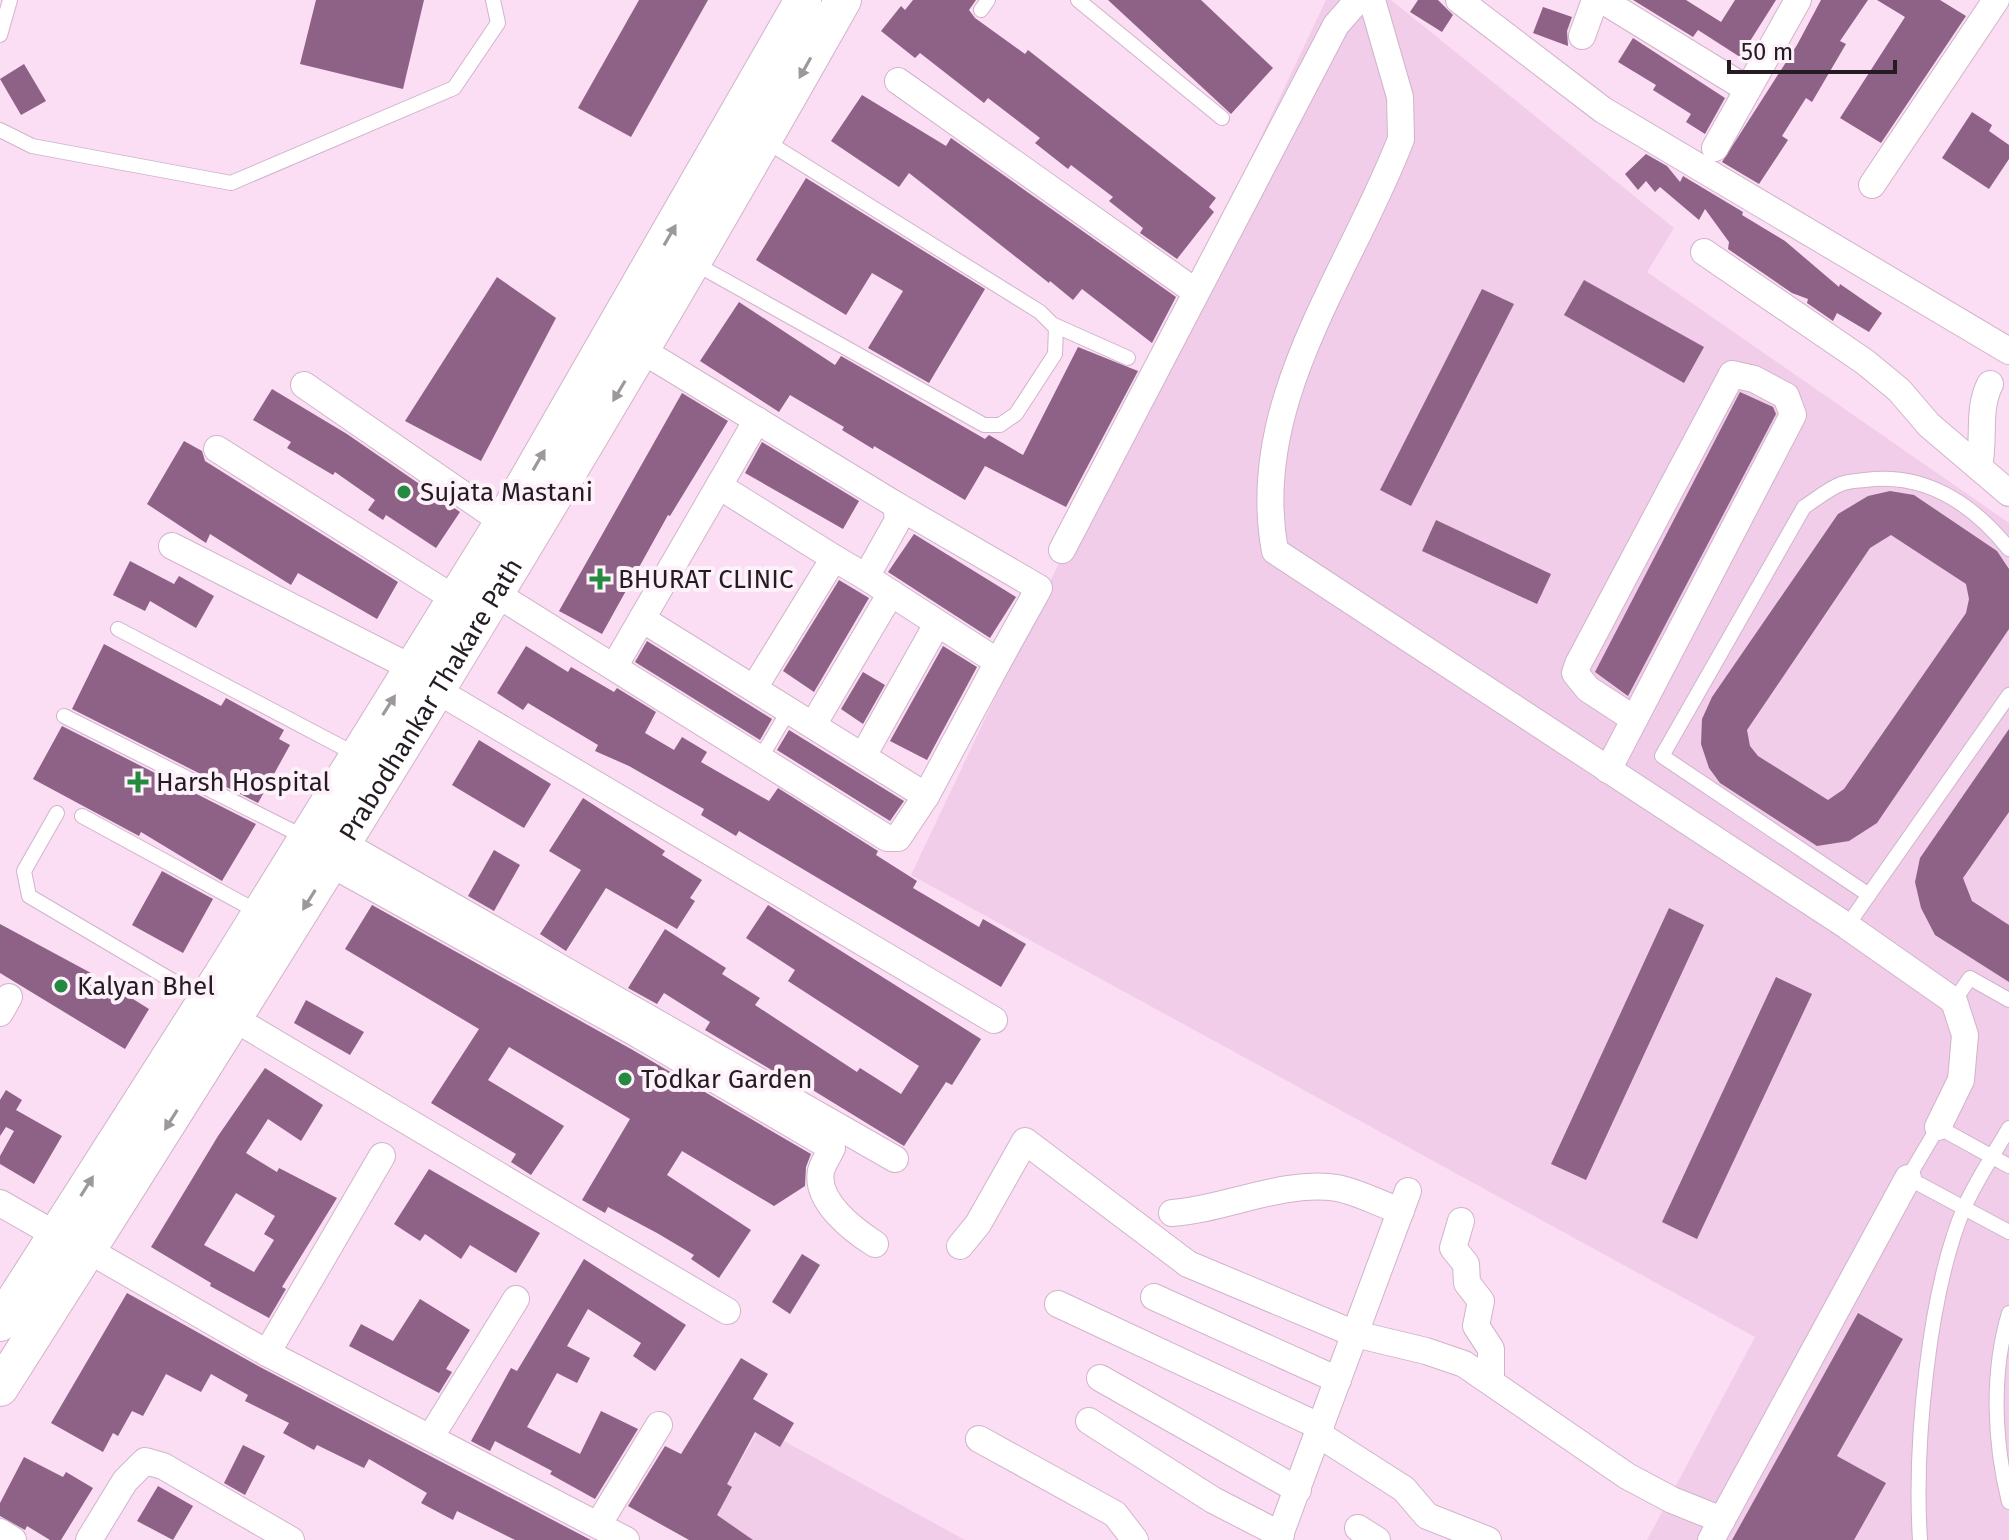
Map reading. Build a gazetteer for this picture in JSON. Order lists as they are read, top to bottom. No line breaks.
{"streets":{"main road":["Prabodhankar Thakare Path"]},"places":{"other":["Sujata Mastani","Kalyan Bhel","Todkar Garden"],"health":["BHURAT CLINIC","Harsh Hospital"]},"scale_bar":"50 m"}
